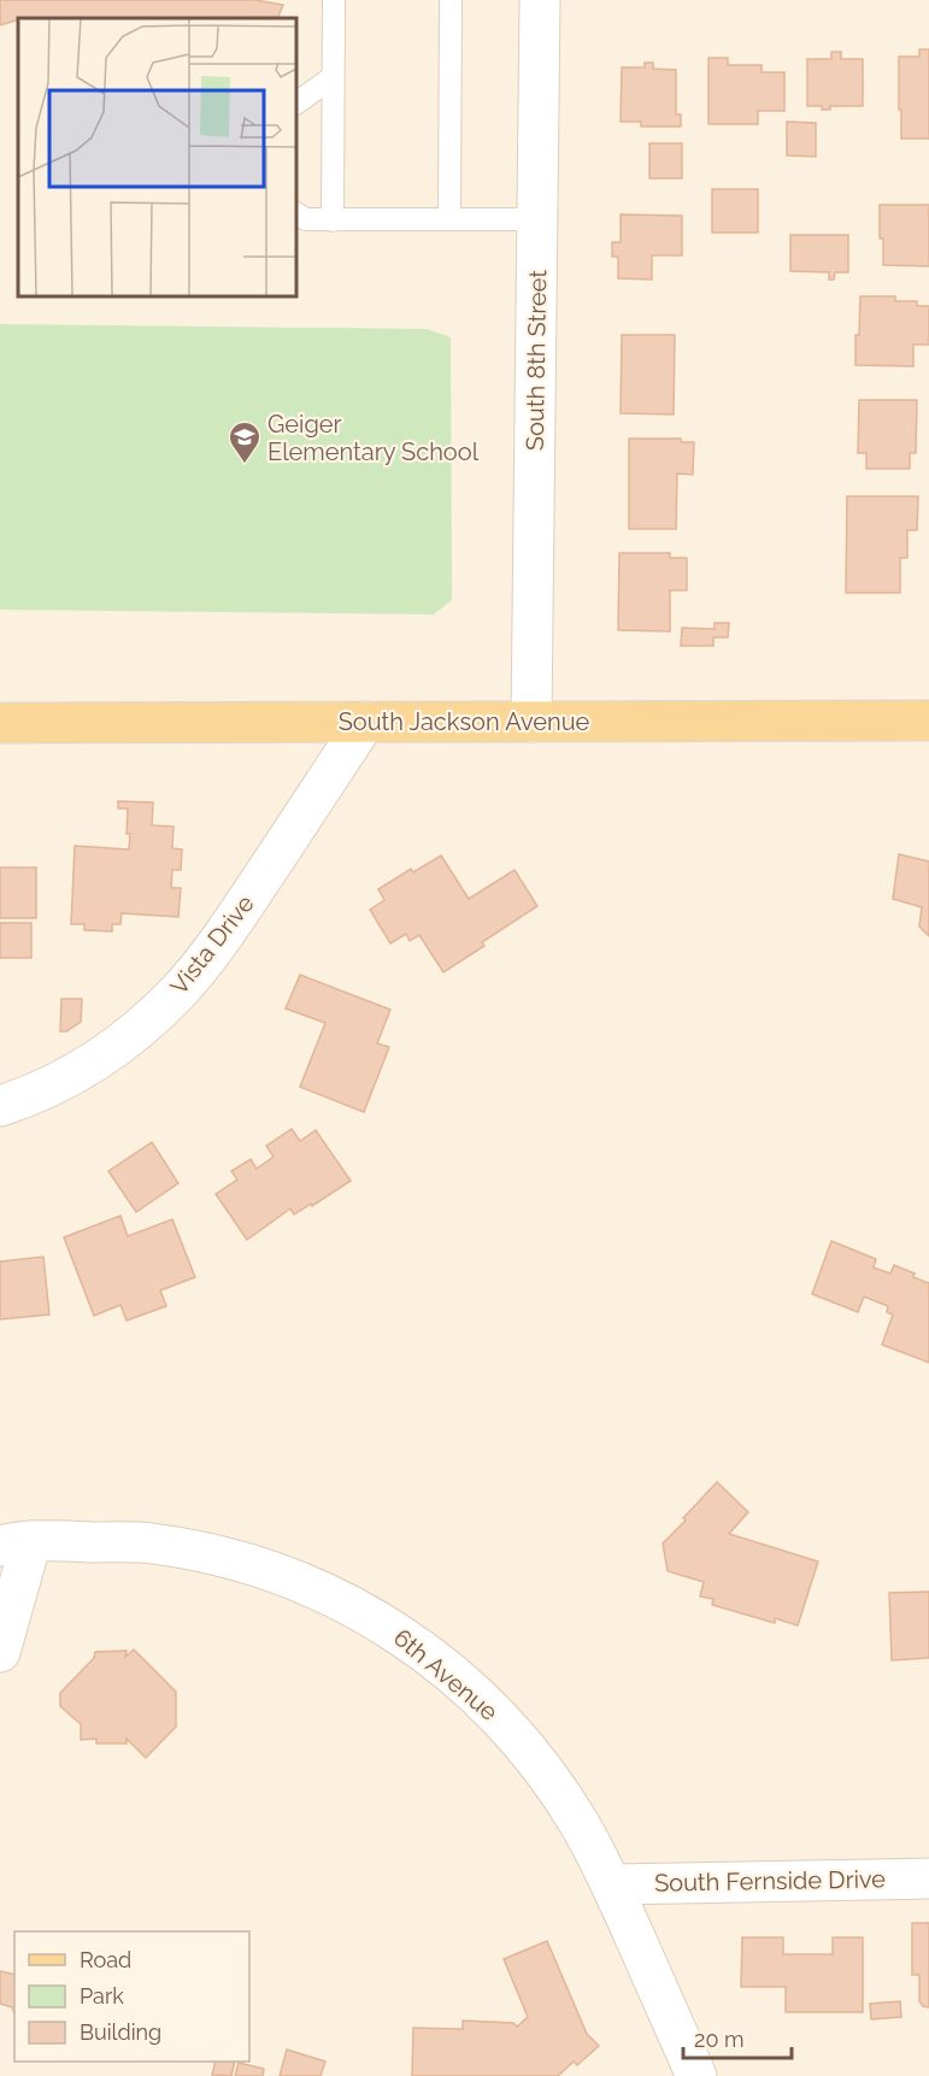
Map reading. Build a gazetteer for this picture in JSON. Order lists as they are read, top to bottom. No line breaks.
{"streets":{"main road":["South Jackson Avenue"],"street":["South 8th Street","Vista Drive","6th Avenue","South Fernside Drive"]},"crossings":[["South 8th Street","South Jackson Avenue"],["South Jackson Avenue","Vista Drive"],["6th Avenue","South Fernside Drive"]],"places":{"school or university":["Geiger Elementary School"]},"legend":["Road","Park","Building"],"scale_bar":"20 m"}
